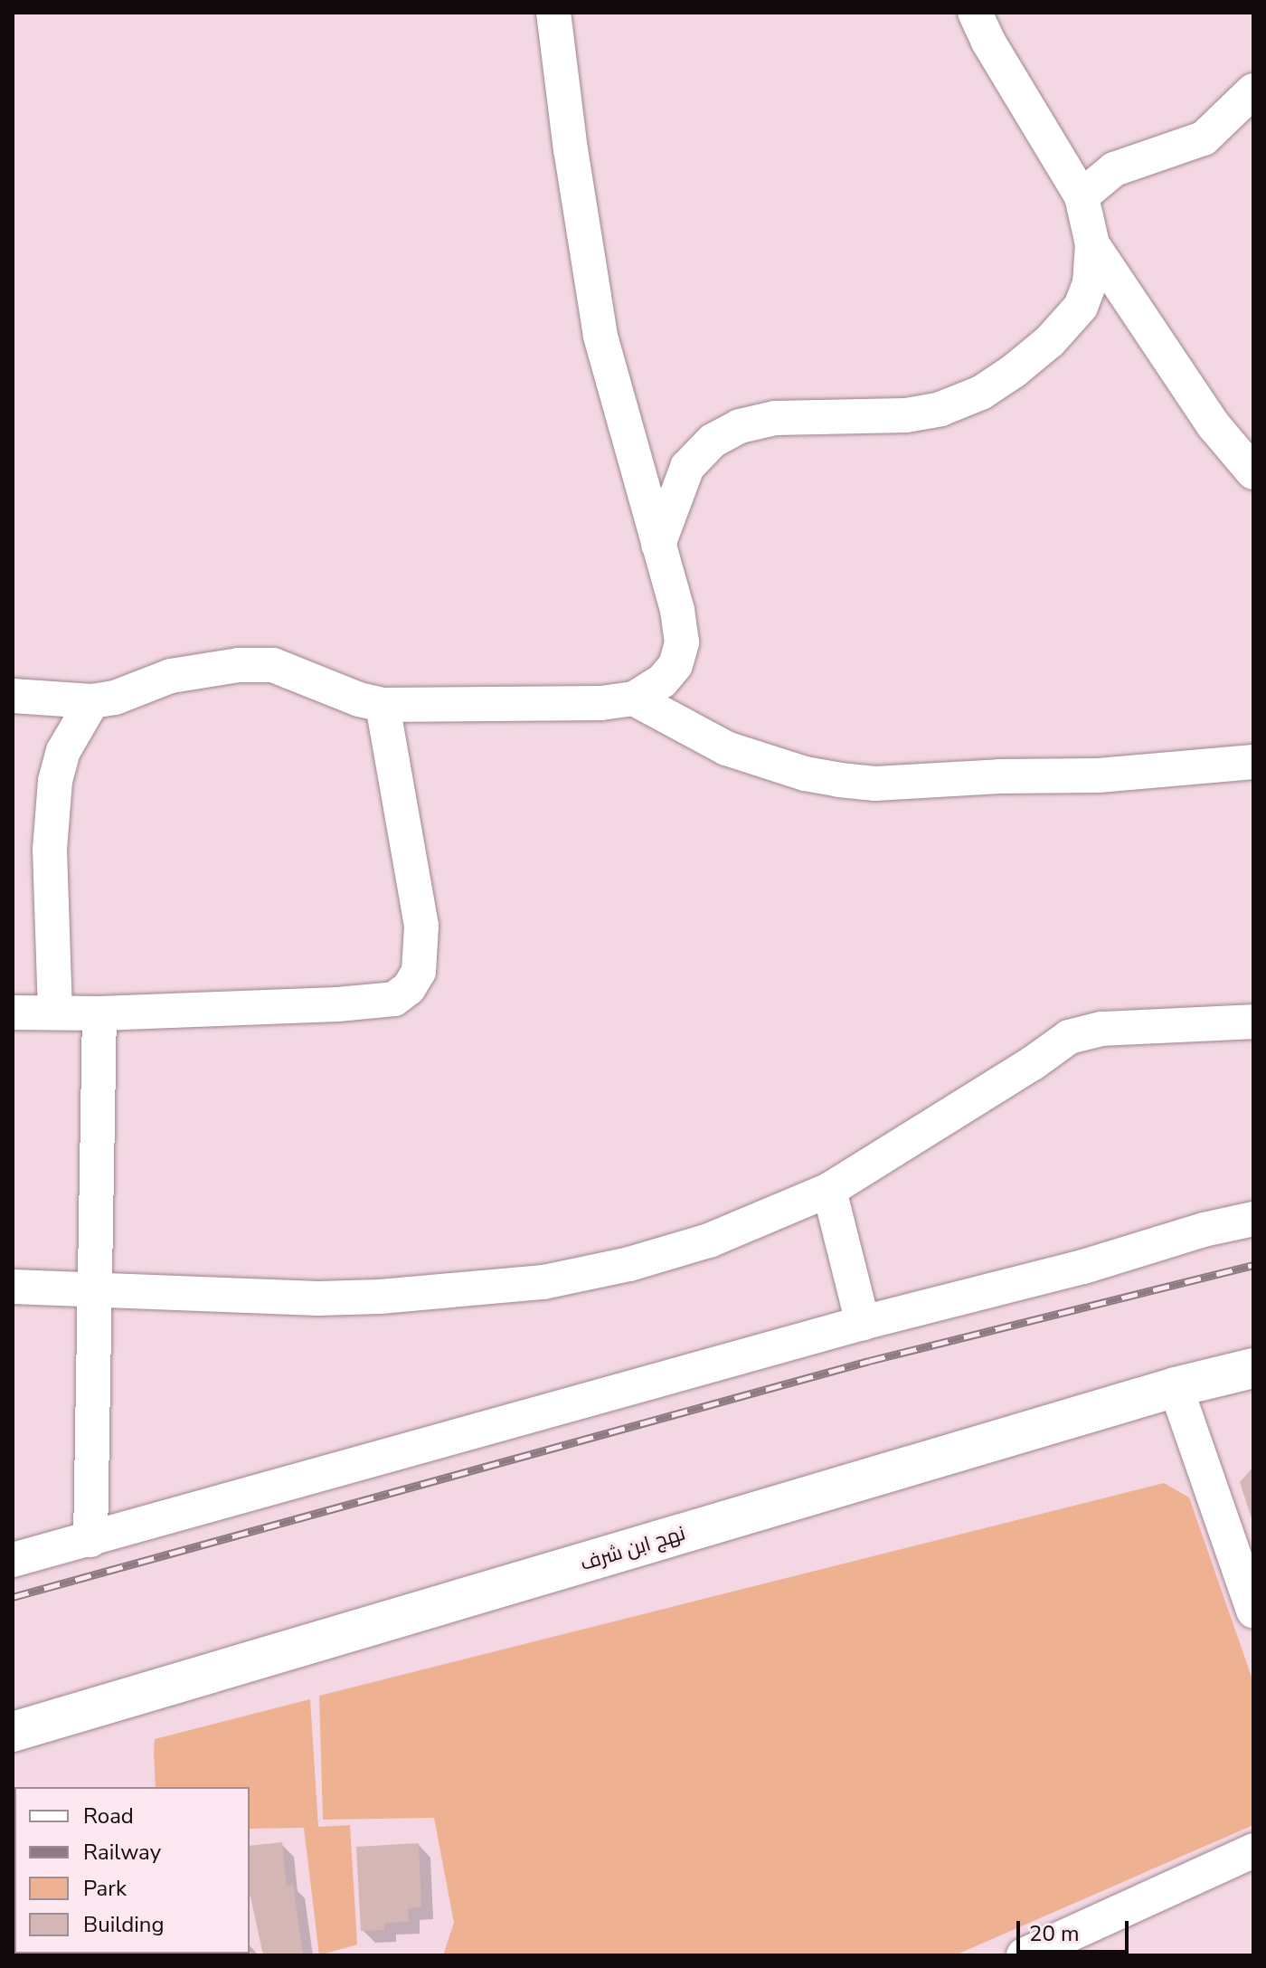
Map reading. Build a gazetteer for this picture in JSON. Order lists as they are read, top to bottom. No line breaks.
{"streets":{"main road":["نهج ابن شرف"]},"legend":["Road","Railway","Park","Building"],"scale_bar":"20 m"}
